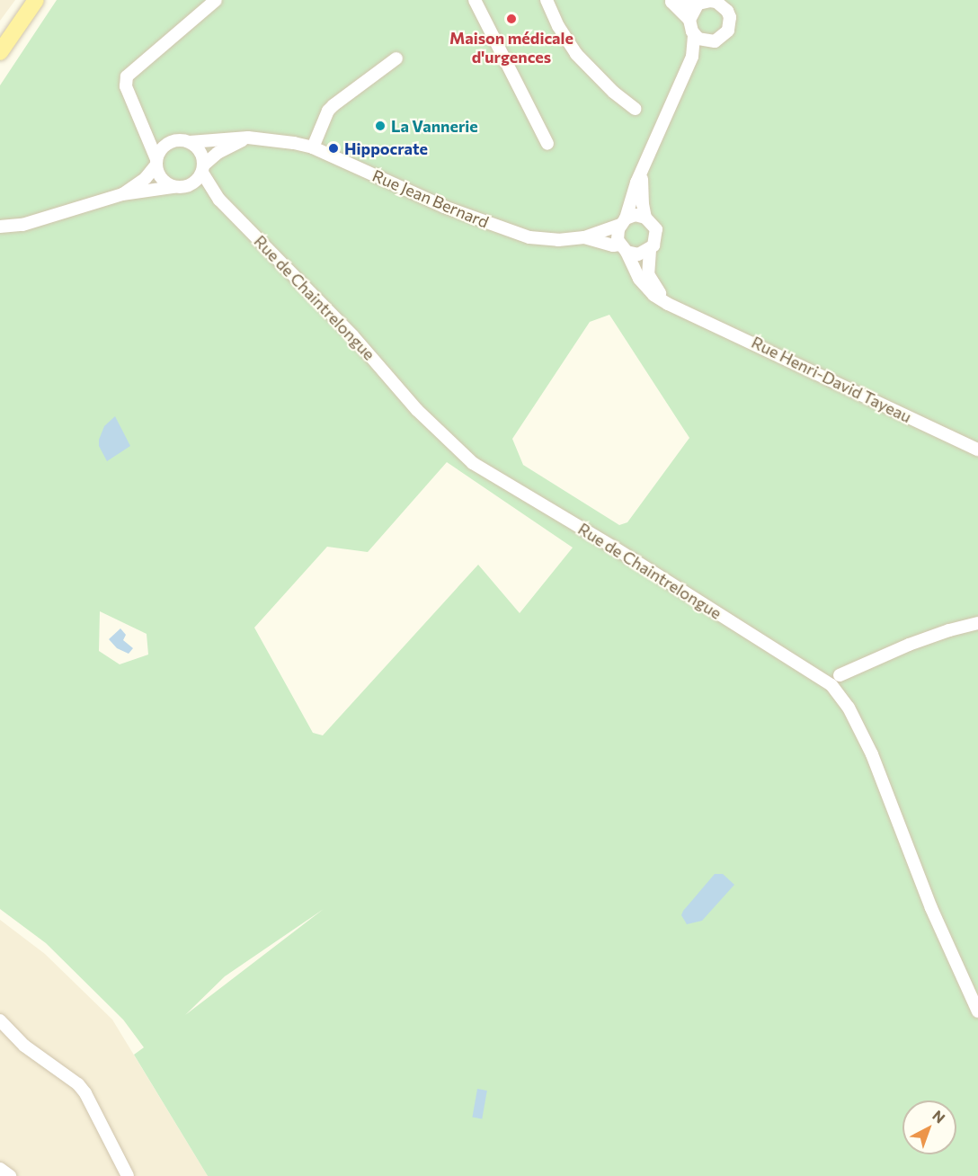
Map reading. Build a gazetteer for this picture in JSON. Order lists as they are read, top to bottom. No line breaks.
{"streets":{"street":["Rue Jean Bernard","Rue de Chaintrelongue","Rue Henri-David Tayeau"]},"crossings":[["Rue Jean Bernard","Rue de Chaintrelongue"]],"places":["Maison médicale d'urgences","La Vannerie","Hippocrate"],"north":"top right"}
